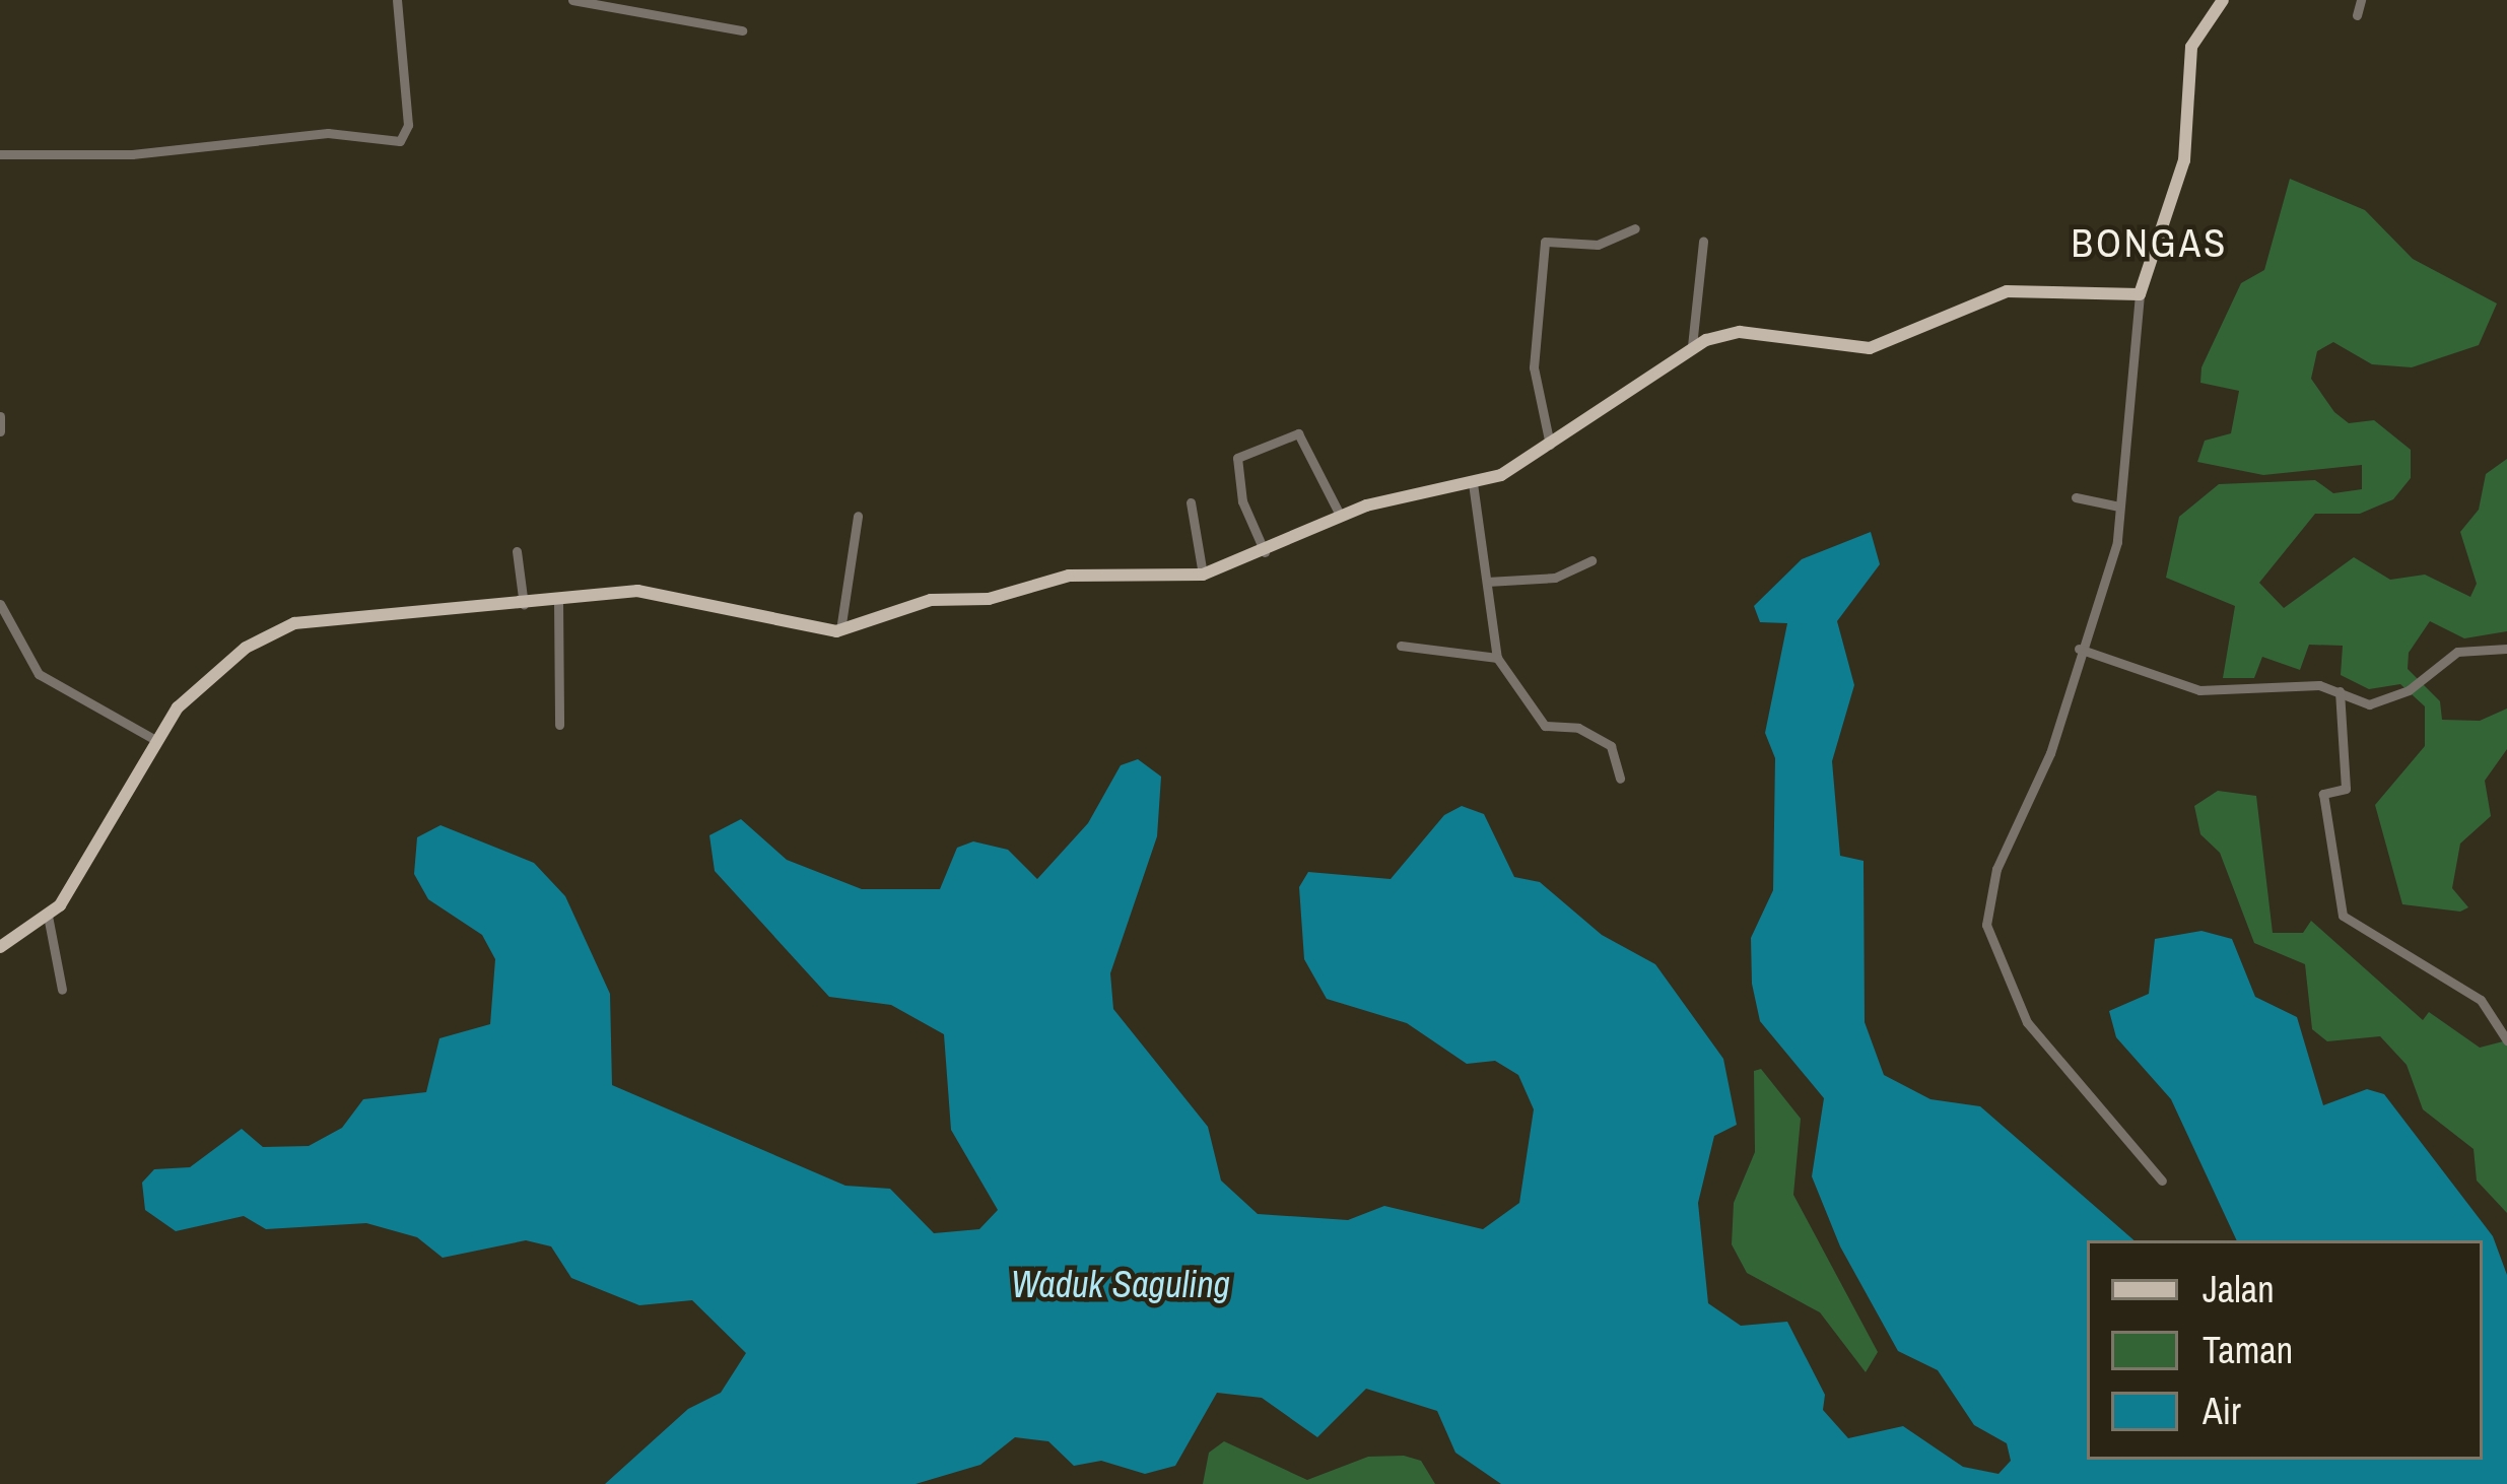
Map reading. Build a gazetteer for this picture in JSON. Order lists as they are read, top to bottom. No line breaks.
{"districts":["BONGAS"],"water":["Waduk Saguling"],"legend":["Jalan","Taman","Air"]}
